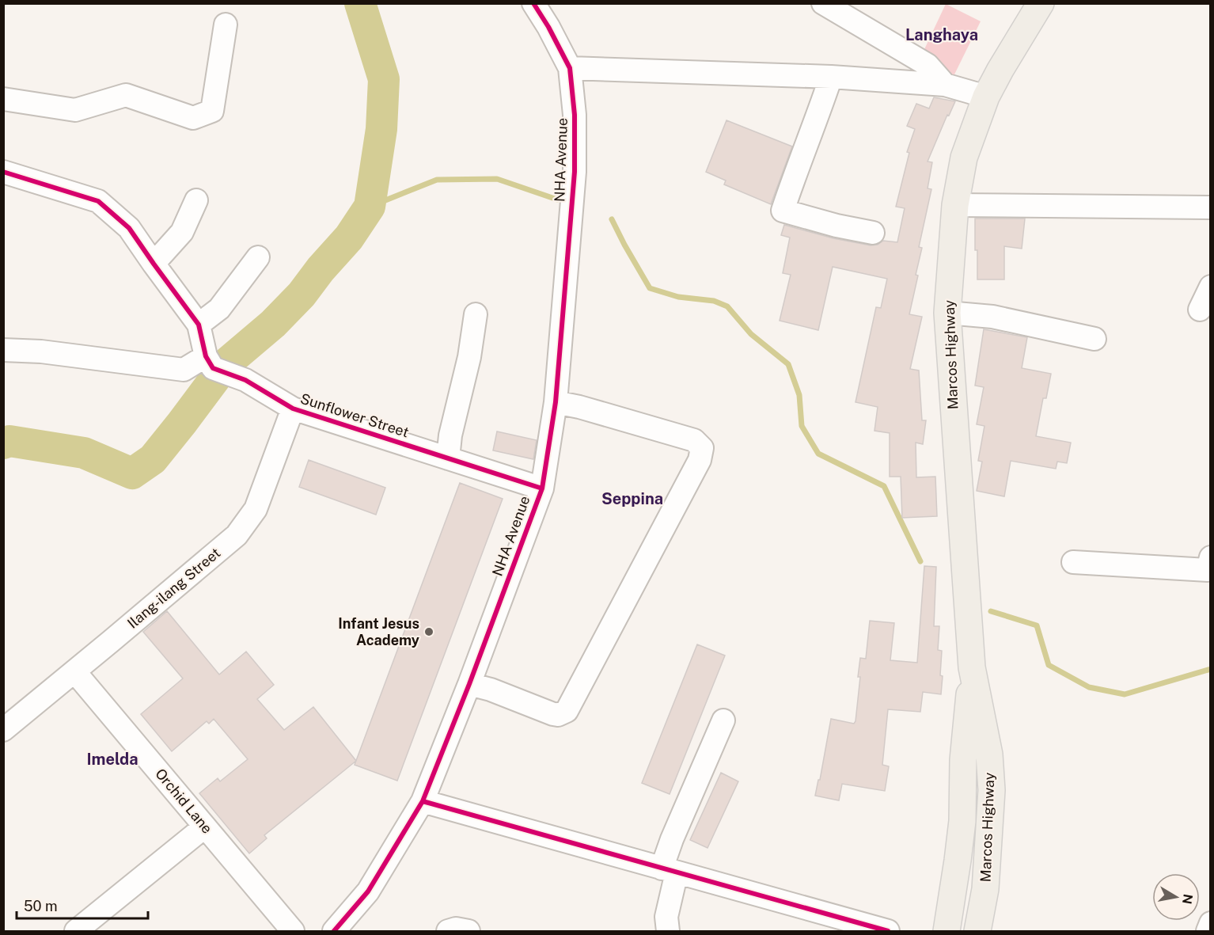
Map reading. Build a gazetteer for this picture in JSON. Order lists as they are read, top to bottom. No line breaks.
{"streets":{"main road":["Marcos Highway"],"street":["NHA Avenue","Sunflower Street","Ilang-ilang Street","Orchid Lane"]},"crossings":[["NHA Avenue","Sunflower Street"],["Sunflower Street","Ilang-ilang Street"],["Ilang-ilang Street","Orchid Lane"]],"districts":["Langhaya","Seppina","Imelda"],"places":["Infant Jesus Academy"],"scale_bar":"50 m","north":"right"}
